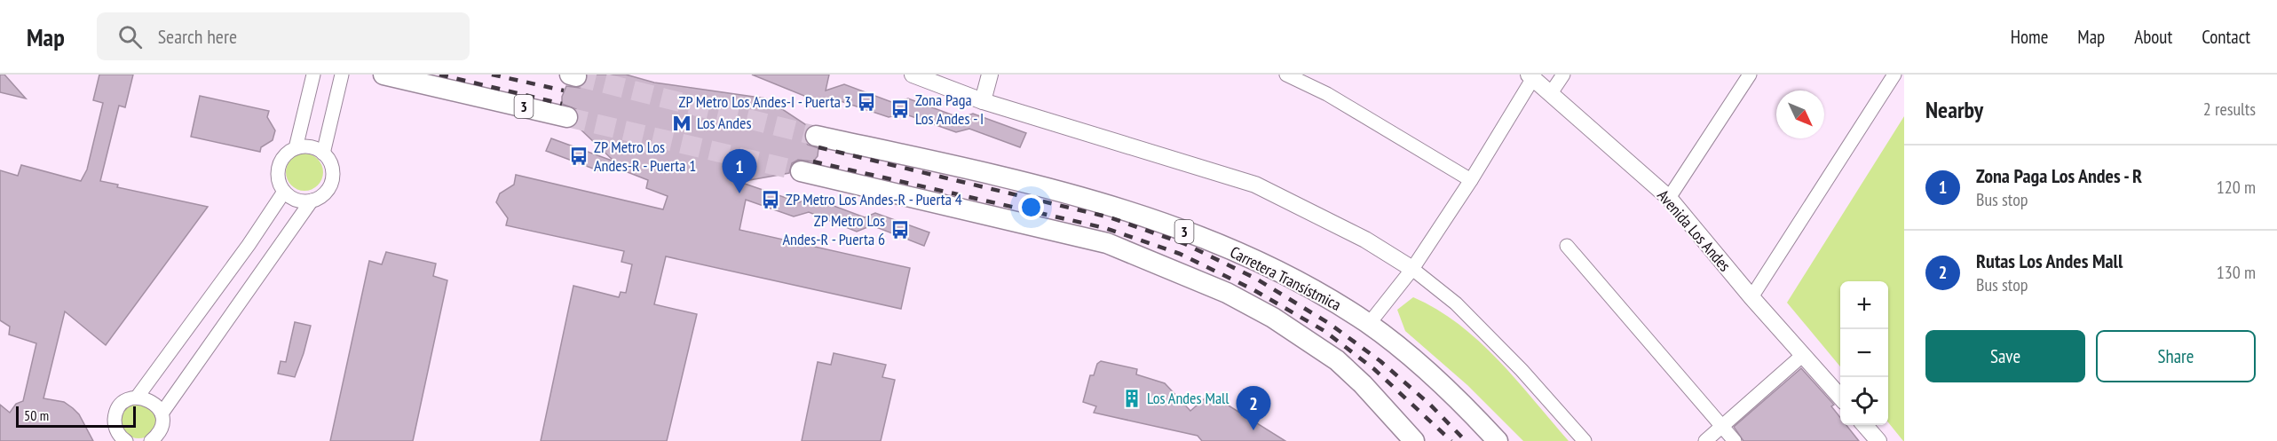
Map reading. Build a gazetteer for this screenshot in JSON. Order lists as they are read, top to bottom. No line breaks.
{"streets":{"main road":["3","Carretera Transístmica"],"street":["Avenida Los Andes"]},"places":{"bus stop":["ZP Metro Los Andes-I - Puerta 3","Zona Paga Los Andes - I","ZP Metro Los Andes-R - Puerta 1","ZP Metro Los Andes-R - Puerta 4","ZP Metro Los Andes-R - Puerta 6"],"metro station":["Los Andes"],"building":["Los Andes Mall"]},"scale_bar":"50 m","north":"bottom right","page":{"header":"Map","search":"Search here","nav":["Home","Map","About","Contact"],"heading":["Nearby","2 results"],"list":[{"mark":"1","name":"Zona Paga Los Andes - R","note":"Bus stop","value":"120 m"},{"mark":"2","name":"Rutas Los Andes Mall","note":"Bus stop","value":"130 m"}],"pins":["1","2"],"map_buttons":["+","−"],"buttons":["Save","Share"],"scale":"50 m"}}
